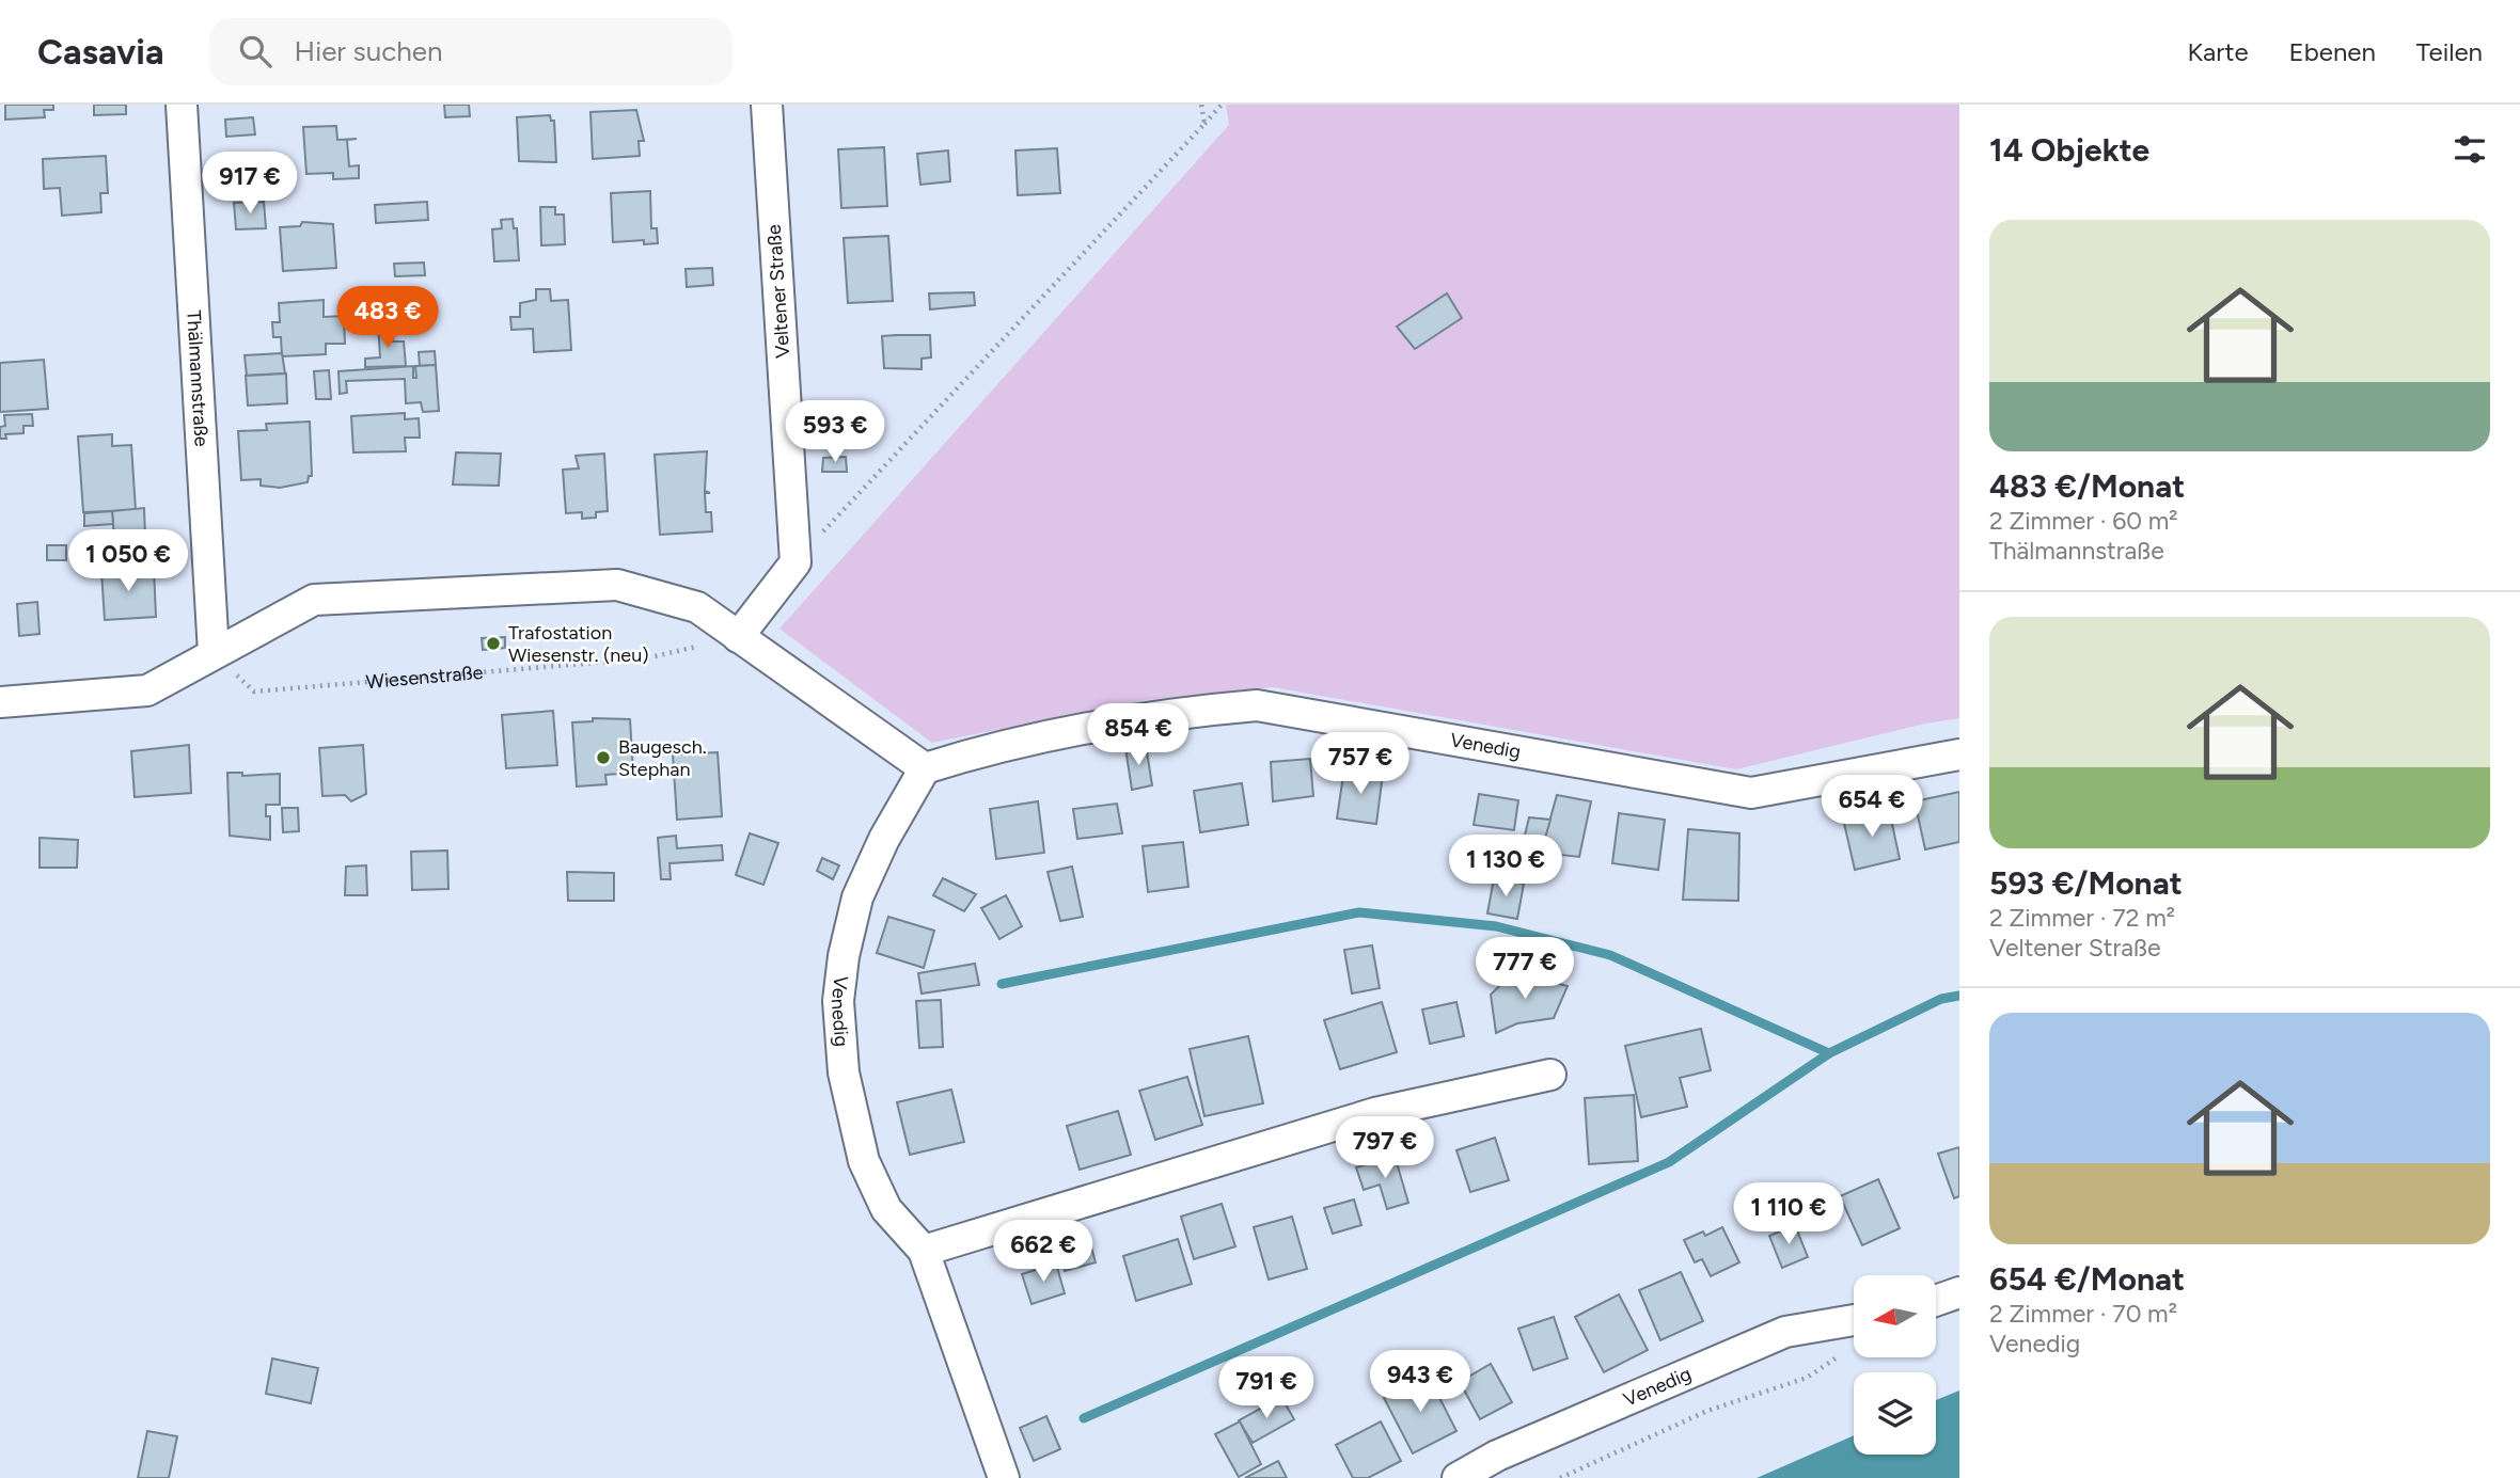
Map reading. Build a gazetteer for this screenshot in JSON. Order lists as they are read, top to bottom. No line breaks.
{"streets":{"street":["Veltener Straße","Thälmannstraße","Venedig"],"path":["Wiesenstraße"]},"crossings":[["Thälmannstraße","Wiesenstraße"]],"places":["Trafostation Wiesenstr. (neu)","Baugesch. Stephan"],"north":"left","page":{"header":"Casavia","search":"Hier suchen","nav":["Karte","Ebenen","Teilen"],"heading":"14 Objekte","price":["917 €","483 €","593 €","1 050 €","854 €","757 €","654 €","1 130 €","777 €","797 €","1 110 €","662 €","943 €","791 €"],"list":[{"name":"483 €/Monat","note":"2 Zimmer · 60 m² · Thälmannstraße"},{"name":"593 €/Monat","note":"2 Zimmer · 72 m² · Veltener Straße"},{"name":"654 €/Monat","note":"2 Zimmer · 70 m² · Venedig"}]}}
